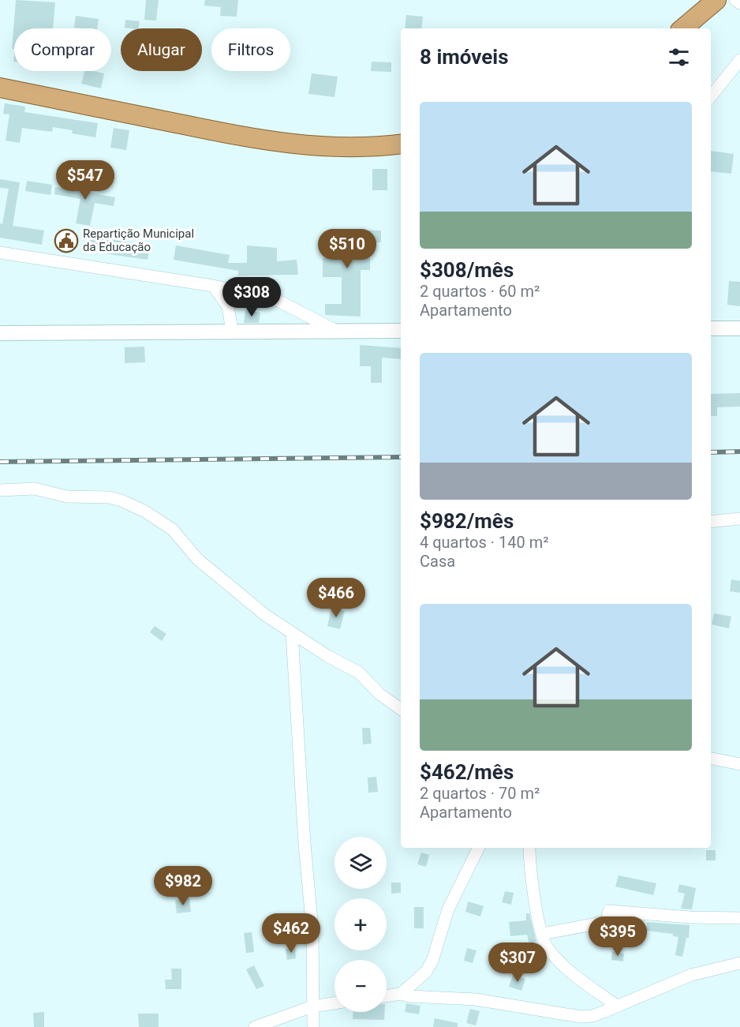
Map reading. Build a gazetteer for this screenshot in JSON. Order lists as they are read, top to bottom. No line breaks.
{"places":{"public building":["Repartição Municipal da Educação"]},"page":{"chip":["Comprar","Alugar","Filtros"],"heading":"8 imóveis","list":[{"name":"$308/mês","note":"2 quartos · 60 m² · Apartamento"},{"name":"$982/mês","note":"4 quartos · 140 m² · Casa"},{"name":"$462/mês","note":"2 quartos · 70 m² · Apartamento"}],"price":["$547","$510","$308","$466","$982","$462","$395","$307"],"map_buttons":["+","−"]}}
